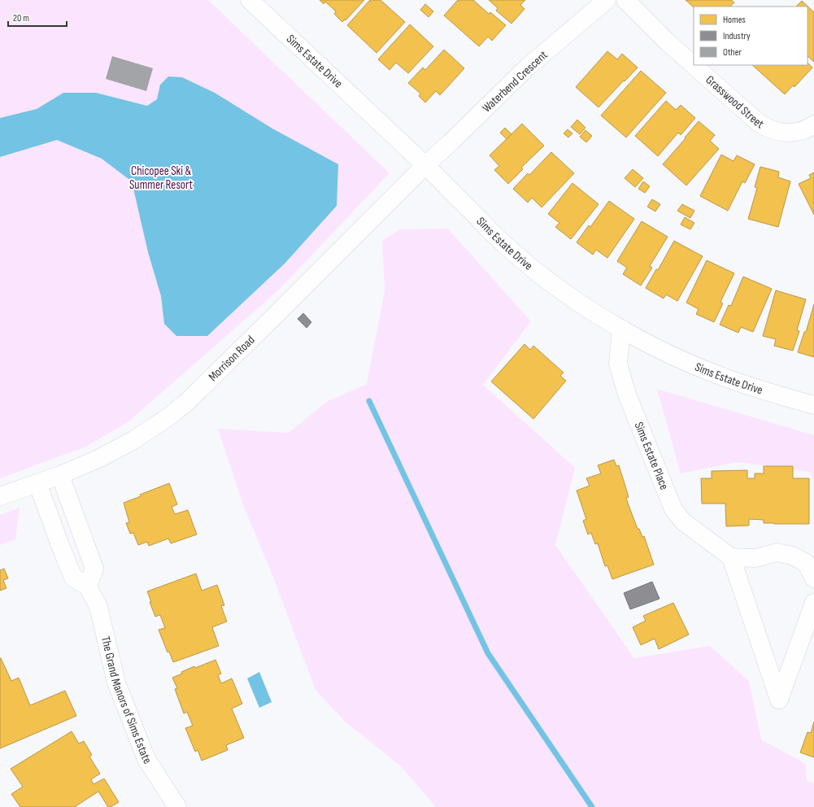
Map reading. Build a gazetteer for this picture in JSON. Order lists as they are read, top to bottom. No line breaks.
{"streets":{"street":["Sims Estate Drive","Waterbend Crescent","Grasswood Street","Morrison Road","Sims Estate Place","The Grand Manors of Sims Estate"]},"crossings":[["Sims Estate Drive","Waterbend Crescent"],["Sims Estate Drive","Morrison Road"],["Sims Estate Drive","Sims Estate Place"],["Waterbend Crescent","Morrison Road"]],"parks":["Chicopee Ski & Summer Resort"],"legend":["Homes","Industry","Other"],"scale_bar":"20 m"}
